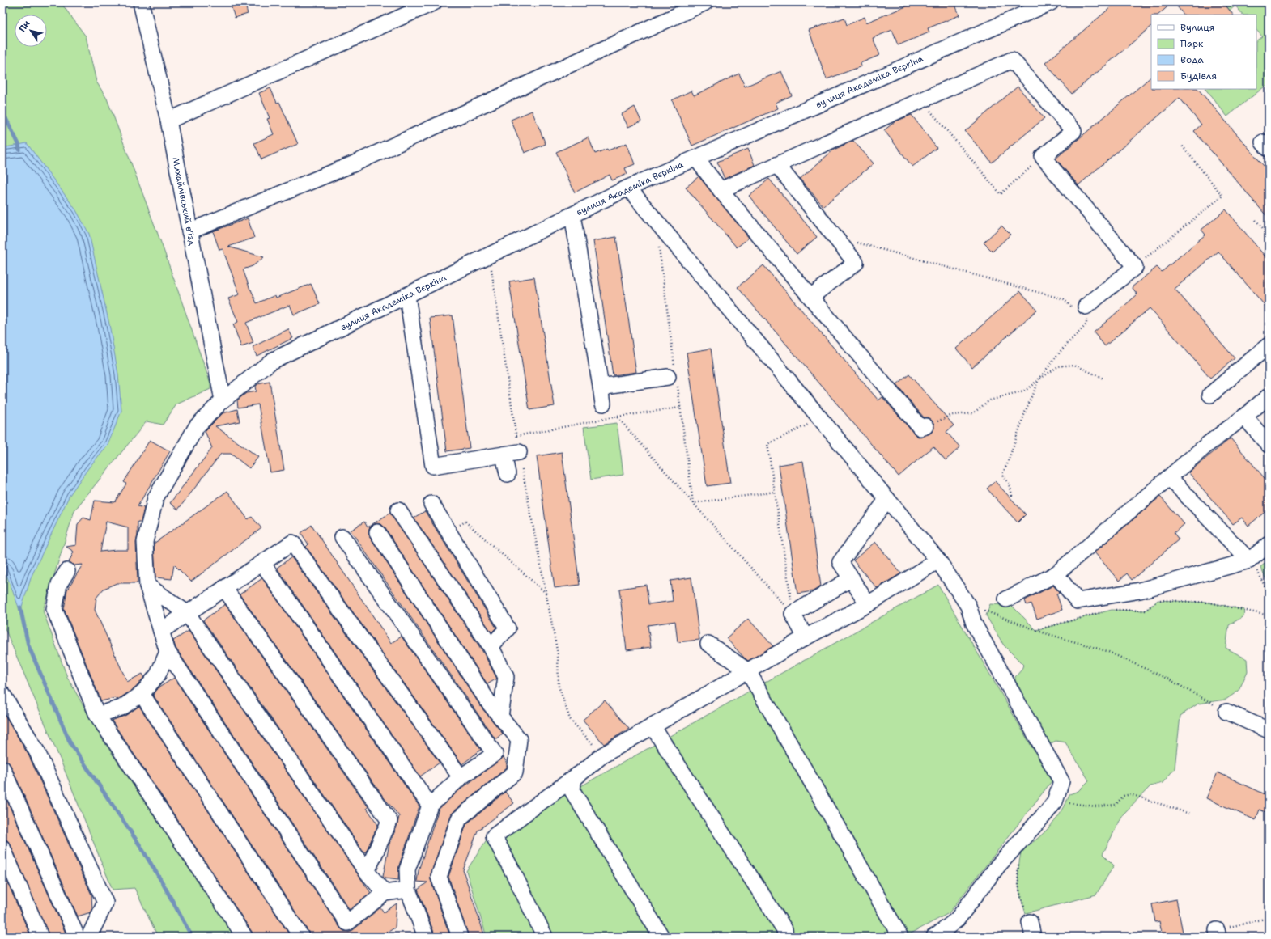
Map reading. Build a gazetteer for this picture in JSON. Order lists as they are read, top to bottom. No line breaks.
{"streets":{"street":["вулиця Академіка Вєркіна","Михайлівський в'їзд"]},"crossings":[["вулиця Академіка Вєркіна","Михайлівський в'їзд"]],"legend":["Вулиця","Парк","Вода","Будівля"],"north":"top left"}
